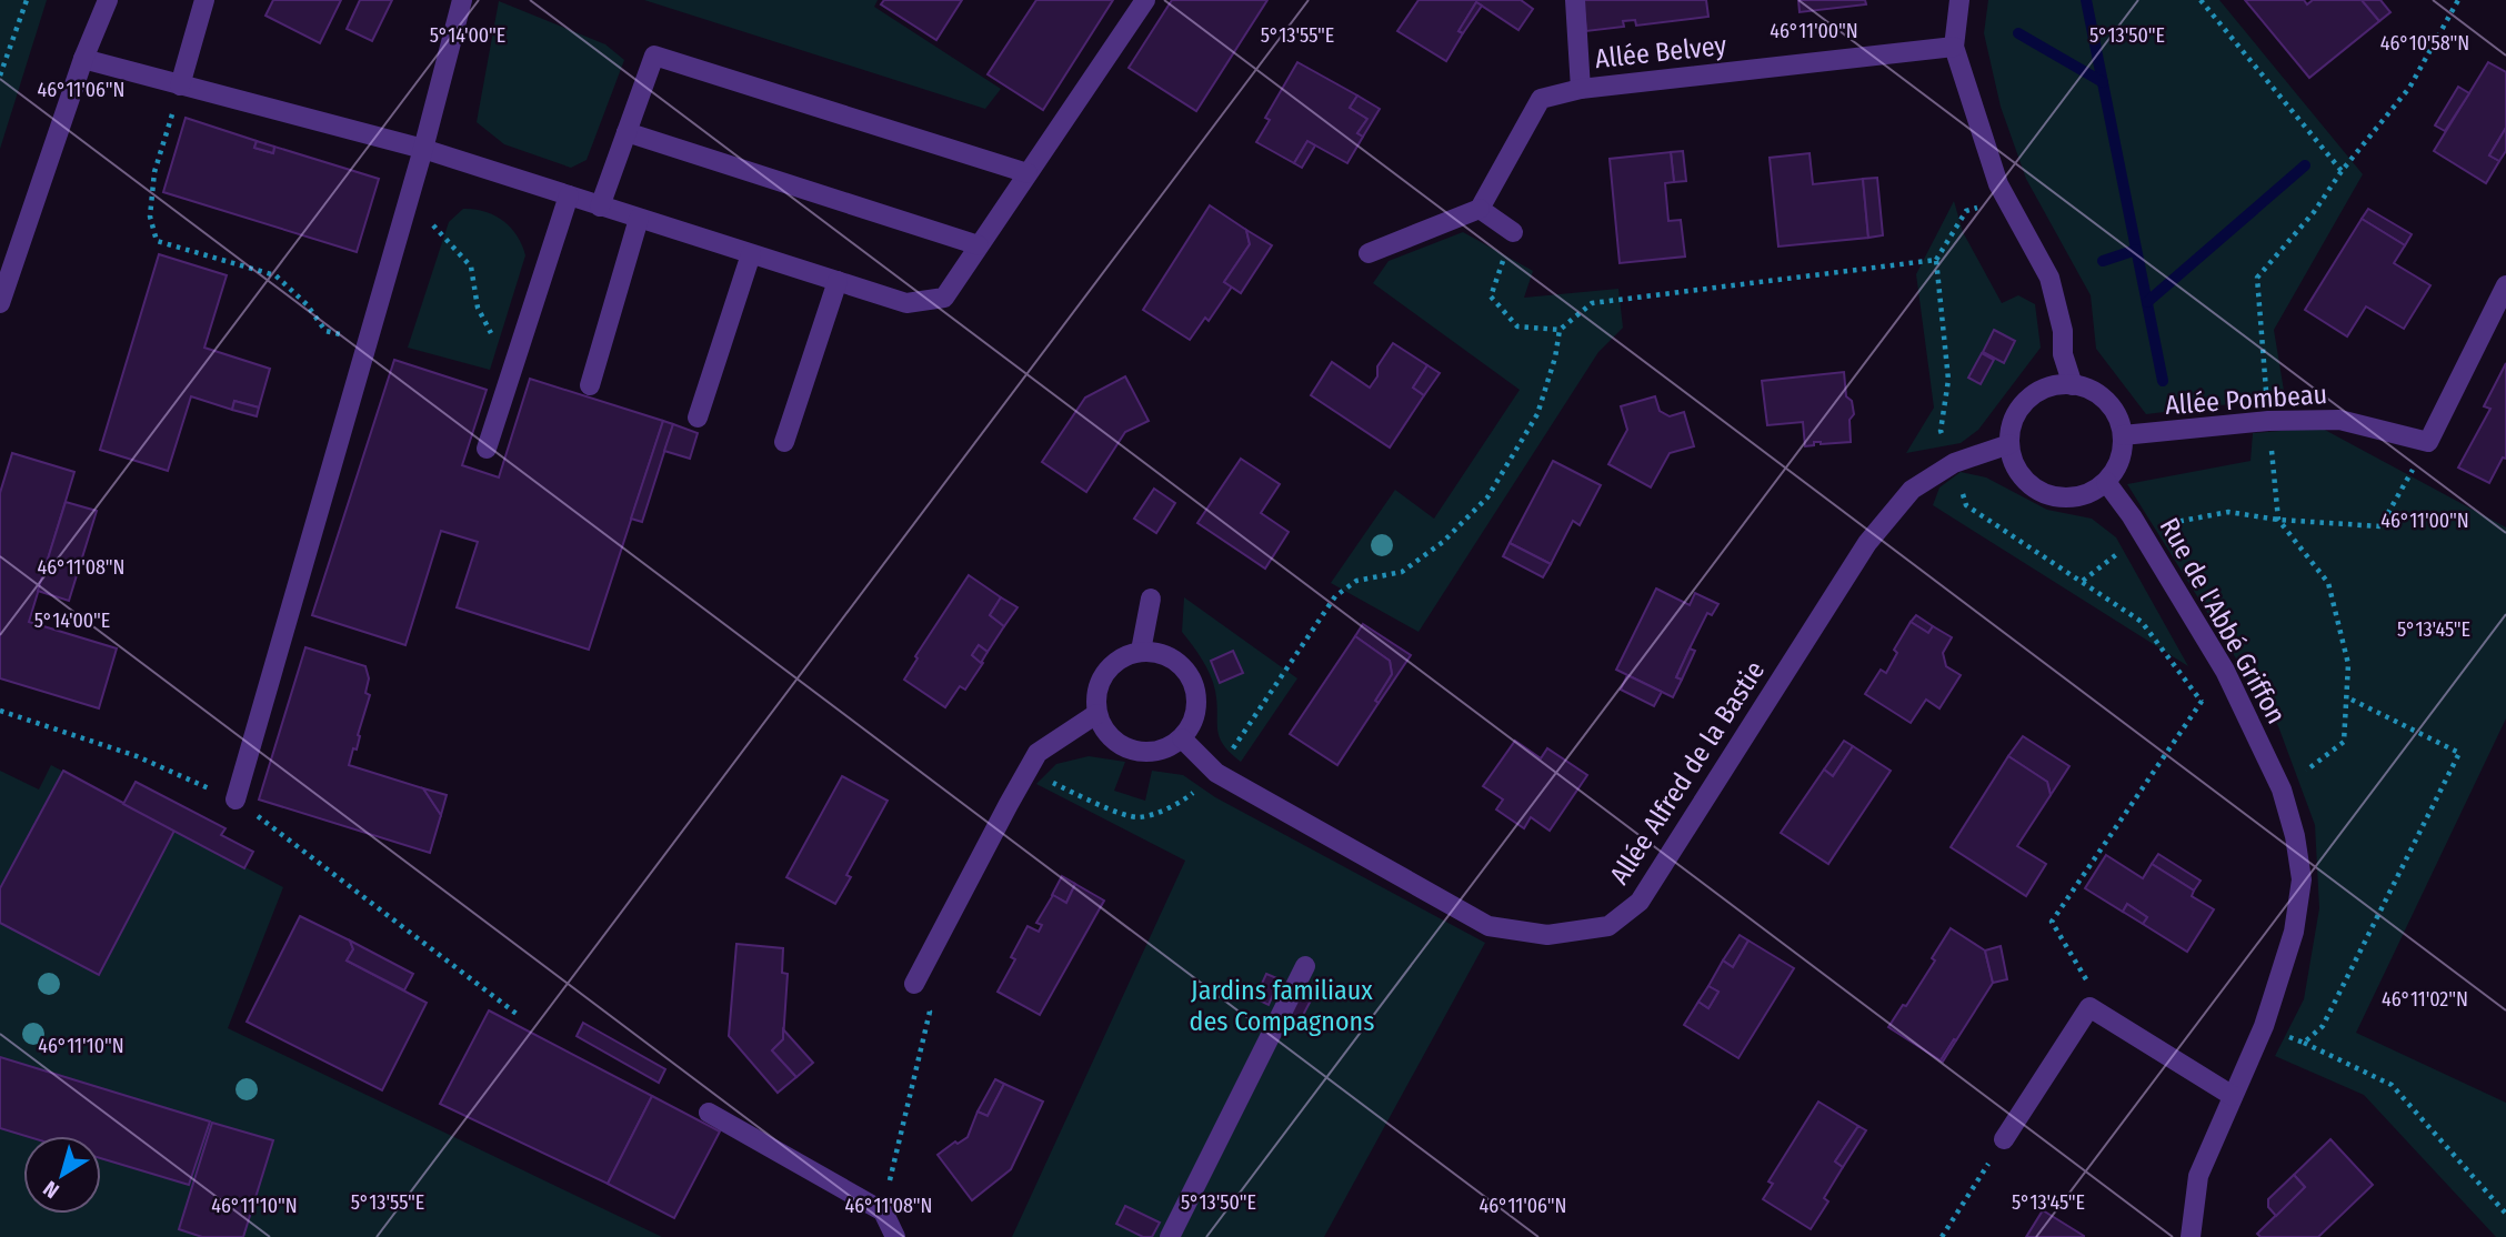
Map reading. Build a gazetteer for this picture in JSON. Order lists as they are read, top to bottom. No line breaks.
{"streets":{"street":["Allée Belvey","Allée Pombeau","Rue de l'Abbé Griffon","Allée Alfred de la Bastie"]},"crossings":[["Allée Pombeau","Rue de l'Abbé Griffon"],["Allée Pombeau","Allée Alfred de la Bastie"],["Rue de l'Abbé Griffon","Allée Alfred de la Bastie"]],"parks":["Jardins familiaux des Compagnons"],"north":"bottom left","coordinates":["46°11'00\"N","5°14'00\"E","5°13'55\"E","5°13'50\"E","46°10'58\"N","46°11'06\"N","46°11'08\"N","5°13'45\"E","46°11'02\"N","46°11'10\"N"]}
